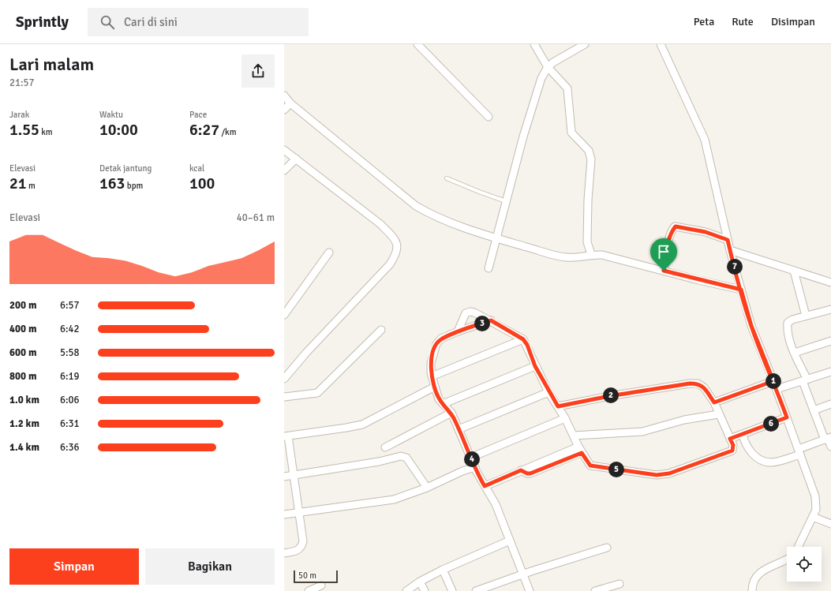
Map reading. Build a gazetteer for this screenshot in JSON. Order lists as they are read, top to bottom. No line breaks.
{"scale_bar":"50 m","page":{"header":"Sprintly","search":"Cari di sini","nav":["Peta","Rute","Disimpan"],"heading":["Lari malam","21:57"],"stats":[["Jarak","1.55 km"],["Waktu","10:00"],["Pace","6:27 /km"],["Elevasi","21 m"],["Detak jantung","163 bpm"],["kcal","100"]],"chart":["Elevasi","40–61 m"],"pins":["7","3","1","2","6","4","5"],"list":[{"name":"200 m","note":"6:57"},{"name":"400 m","note":"6:42"},{"name":"600 m","note":"5:58"},{"name":"800 m","note":"6:19"},{"name":"1.0 km","note":"6:06"},{"name":"1.2 km","note":"6:31"},{"name":"1.4 km","note":"6:36"}],"buttons":["Simpan","Bagikan"],"scale":"50 m"}}
